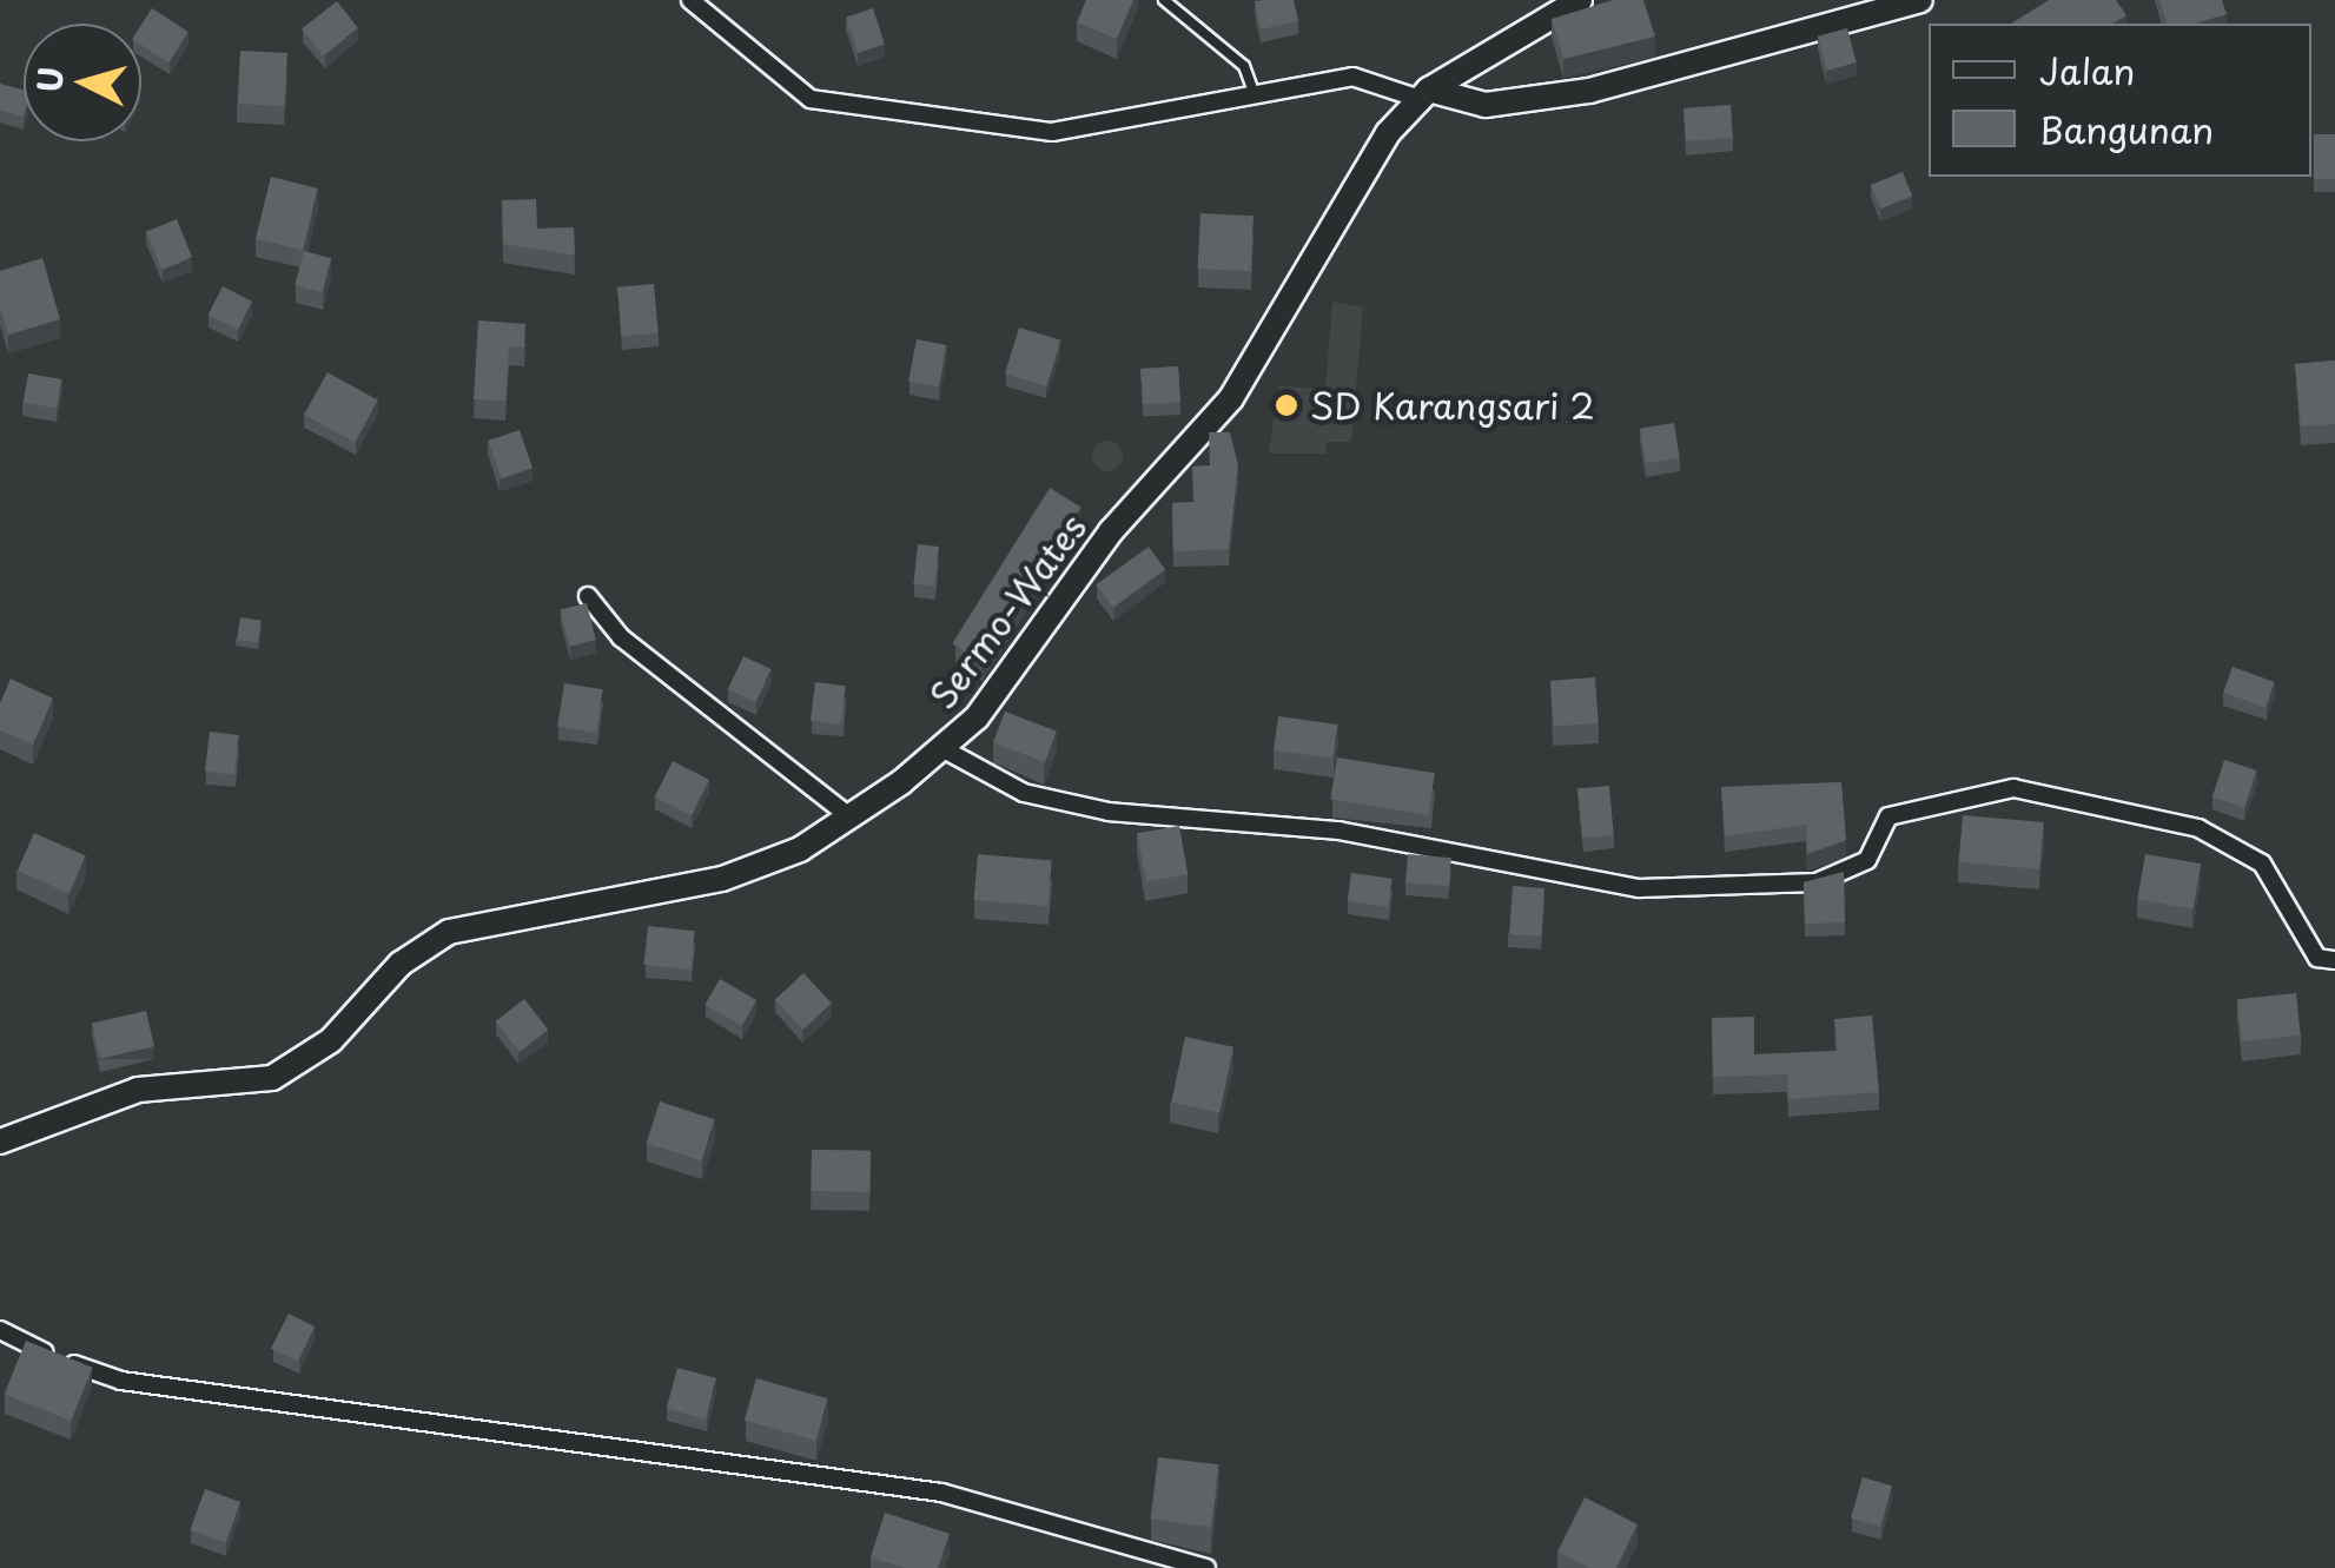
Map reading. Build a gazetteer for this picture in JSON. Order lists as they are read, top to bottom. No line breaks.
{"streets":{"main road":["Sermo-Wates"]},"places":["SD Karangsari 2"],"legend":["Jalan","Bangunan"],"north":"left"}
